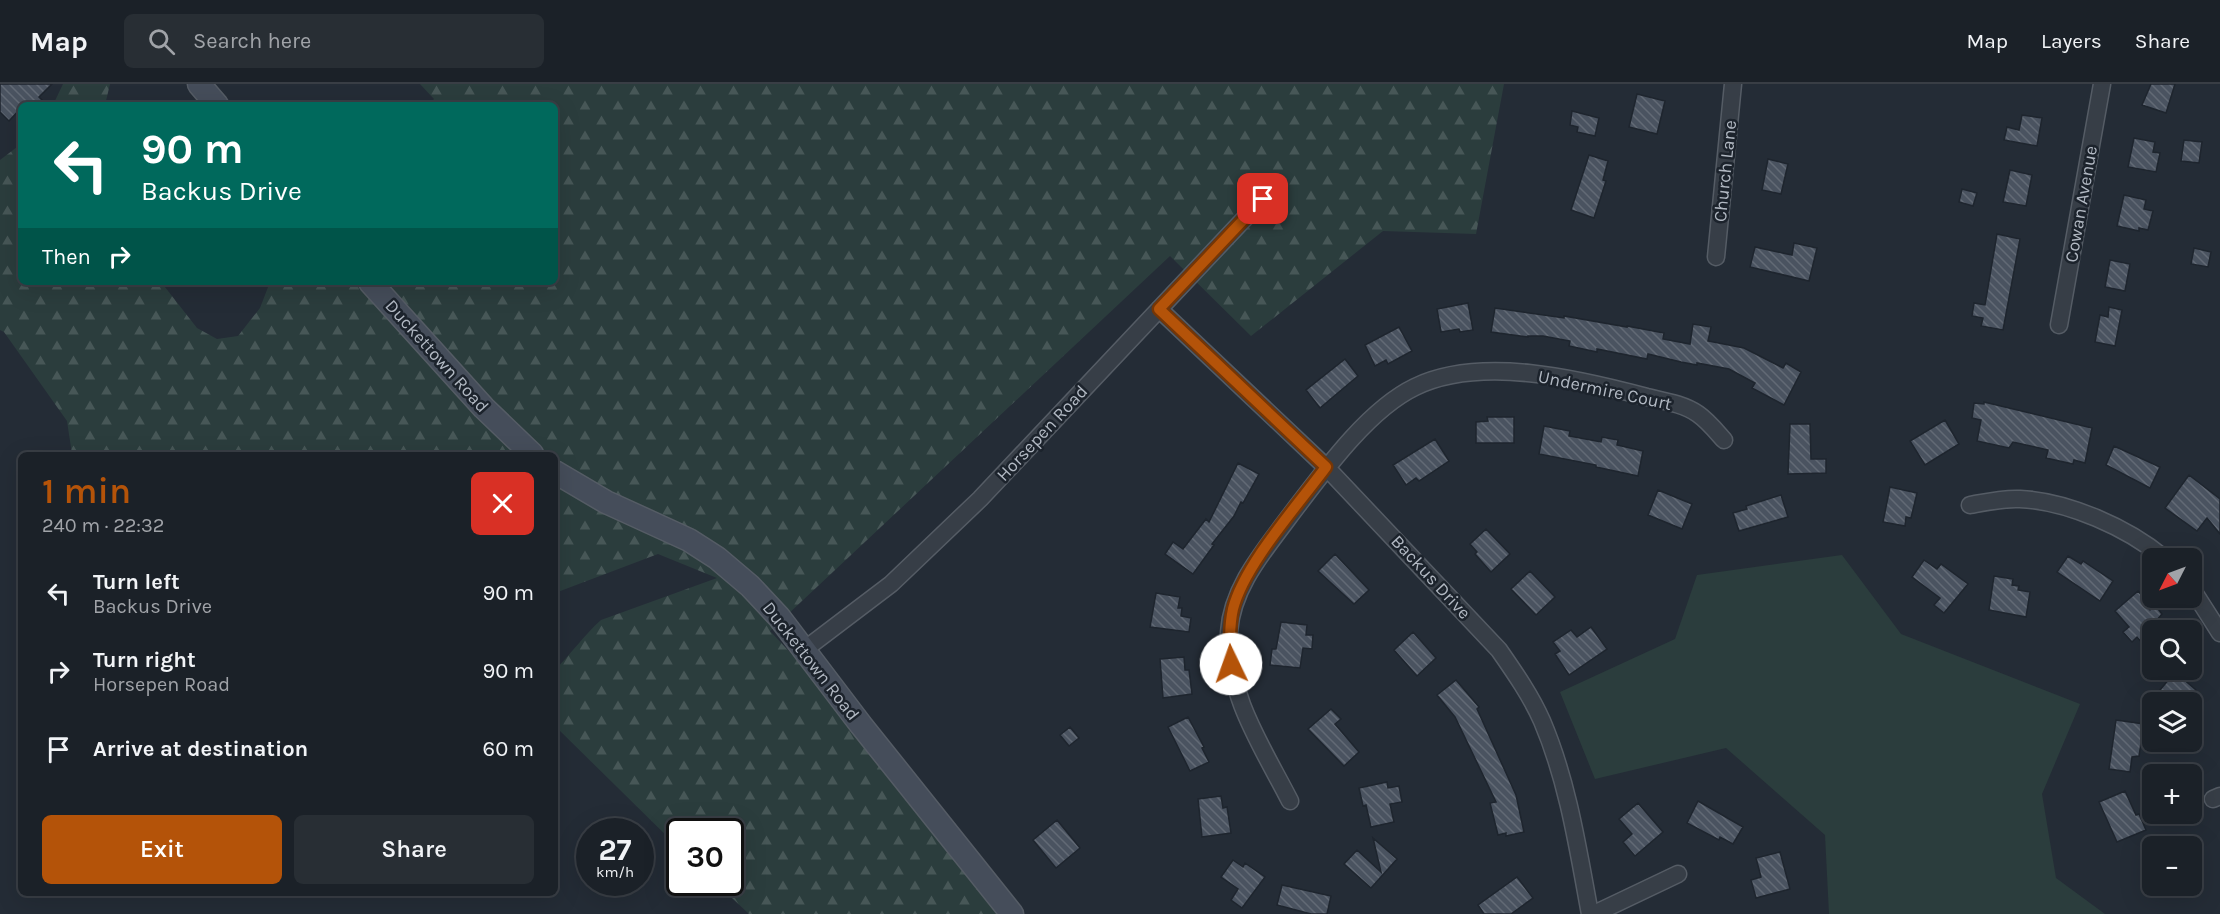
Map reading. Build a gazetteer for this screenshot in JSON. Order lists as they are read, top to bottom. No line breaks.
{"streets":{"street":["Church Lane","Cowan Avenue","Duckettown Road","Undermire Court","Horsepen Road","Backus Drive"]},"crossings":[["Duckettown Road","Horsepen Road"],["Undermire Court","Backus Drive"],["Horsepen Road","Backus Drive"]],"north":"bottom left","page":{"header":"Map","search":"Search here","nav":["Map","Layers","Share"],"turn":["90 m","Backus Drive"],"then":"Then","heading":["1 min","240 m · 22:32"],"map_buttons":["+","−"],"list":[{"name":"Turn left","note":"Backus Drive","value":"90 m"},{"name":"Turn right","note":"Horsepen Road","value":"90 m"},{"name":"Arrive at destination","value":"60 m"}],"buttons":["Exit","Share"],"speed":"27 km/h","limit":"30"}}
